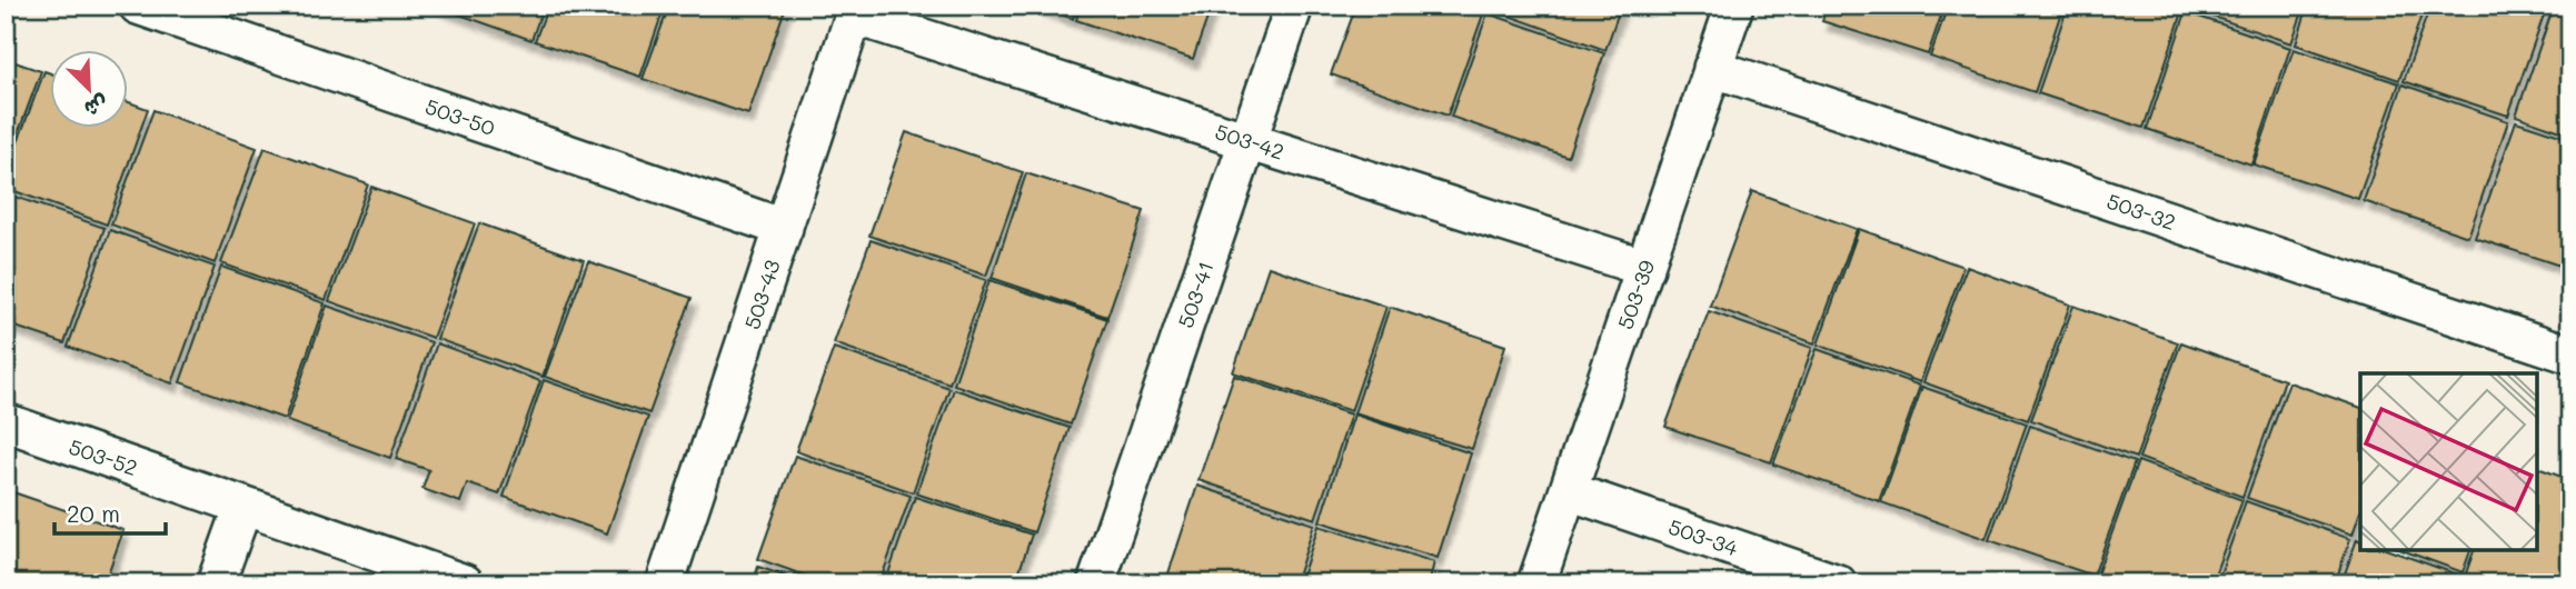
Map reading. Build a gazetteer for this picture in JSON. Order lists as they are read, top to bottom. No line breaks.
{"streets":{"street":["503-50","503-42","503-32","503-43","503-41","503-39","503-52","503-34"]},"crossings":[["503-50","503-43"],["503-42","503-43"],["503-42","503-41"],["503-42","503-39"],["503-32","503-39"],["503-39","503-34"]],"scale_bar":"20 m","north":"bottom right"}
